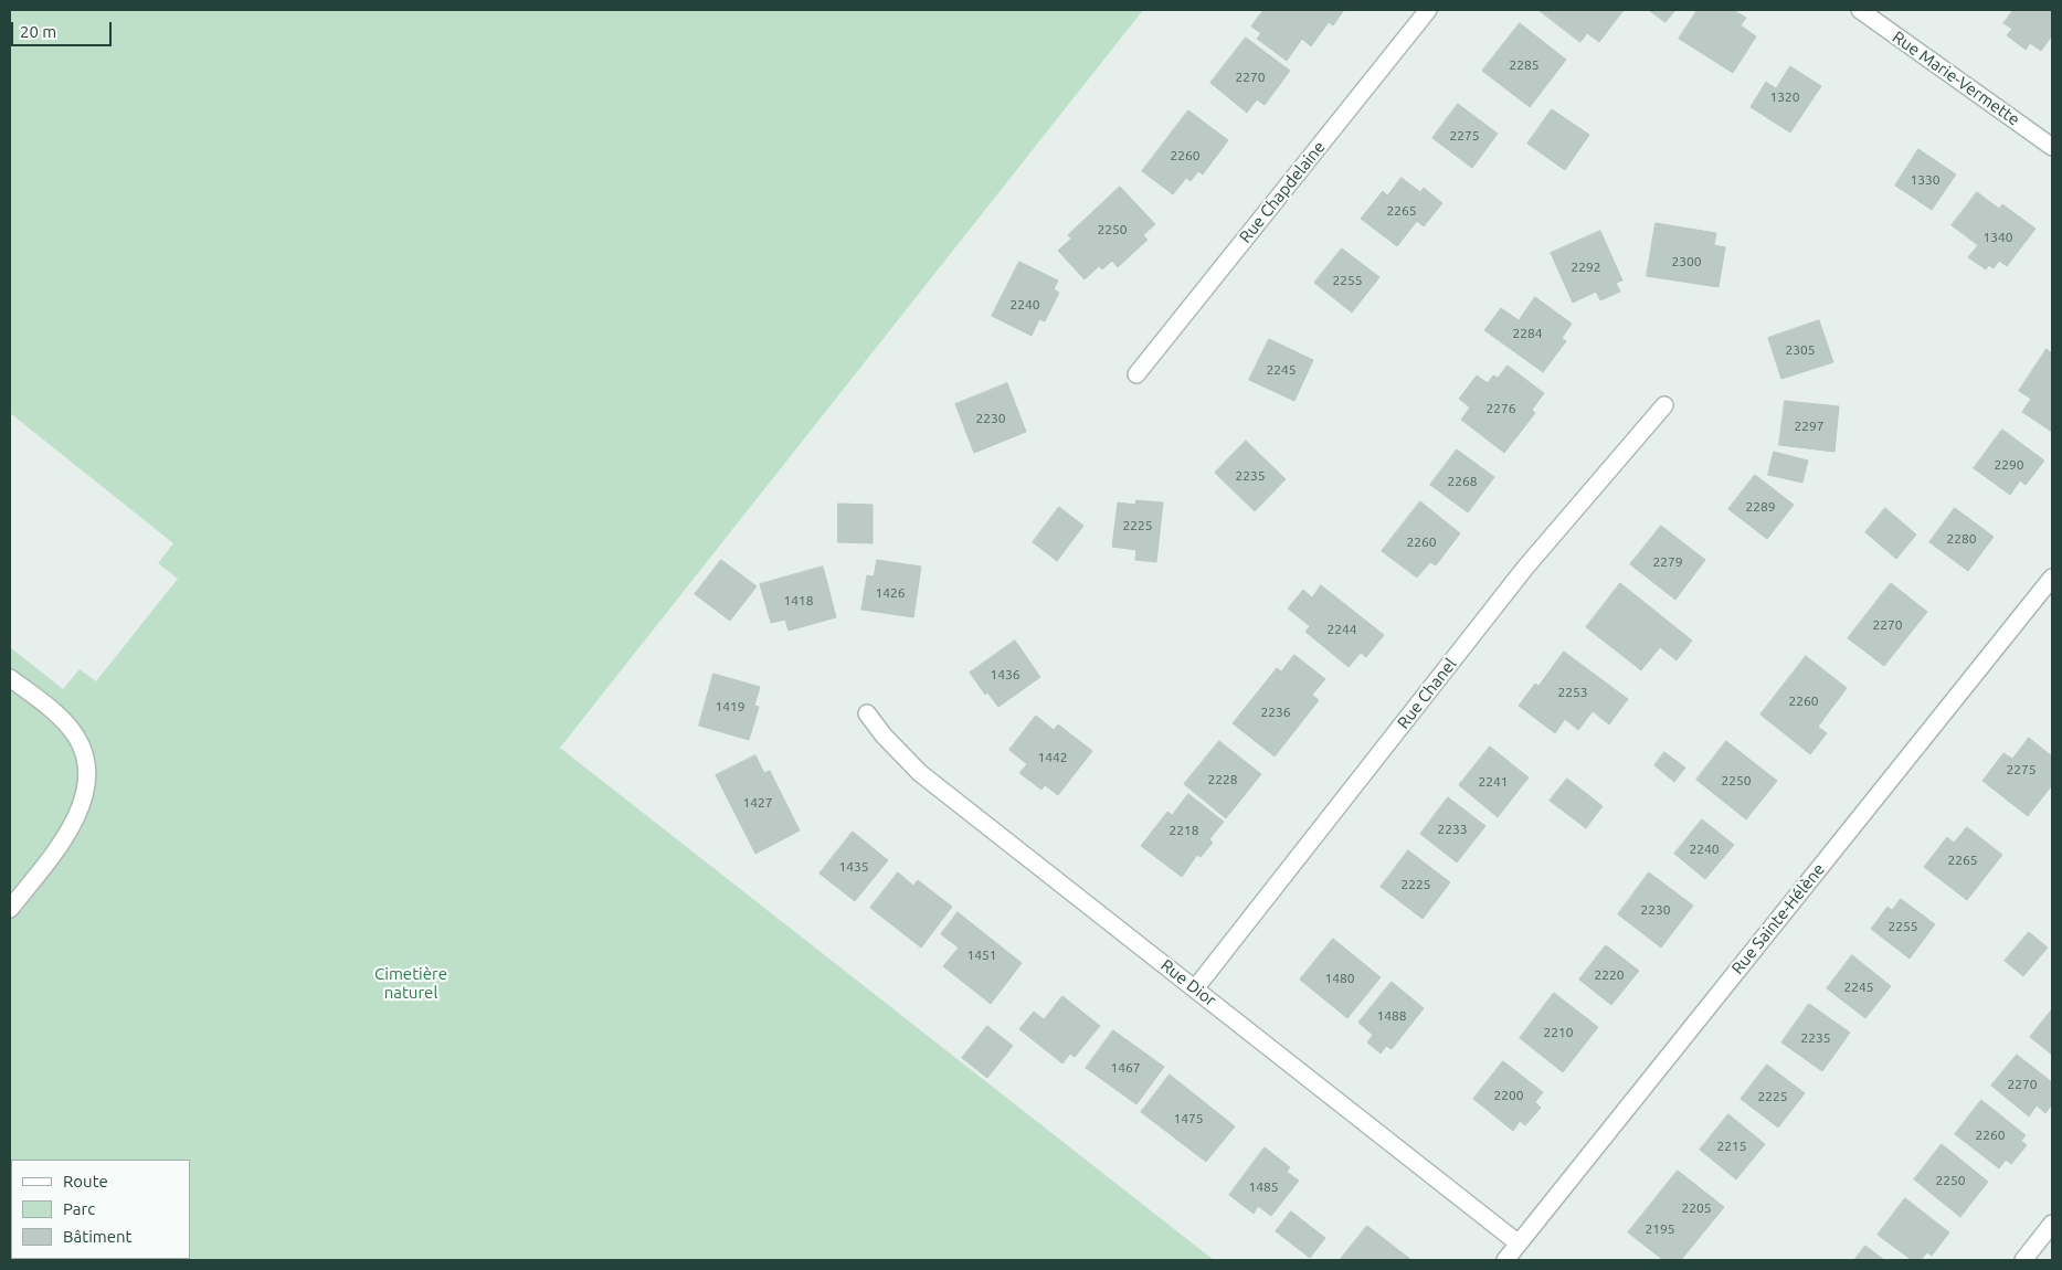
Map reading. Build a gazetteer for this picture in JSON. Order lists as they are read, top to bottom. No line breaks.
{"streets":{"street":["Rue Marie-Vermette","Rue Chapdelaine","Rue Chanel","Rue Sainte-Hélène","Rue Dior"]},"crossings":[["Rue Chanel","Rue Dior"],["Rue Sainte-Hélène","Rue Dior"]],"parks":["Cimetière naturel"],"house_numbers":["2285","2270","1320","2275","2260","1330","2265","2250","1340","2300","2292","2255","2240","2284","2305","2245","2276","2230","2297","2290","2235","2268","2289","2225","2280","2260","2279","1426","1418","2270","2244","1436","2253","2260","1419","2236","1442","2275","2228","2250","2241","1427","2233","2218","2240","2265","1435","2225","2230","2255","1451","2220","1480","2245","1488","2210","2235","1467","2270","2200","2225","1475","2260","2215","2250","1485","2205","2195"],"legend":["Route","Parc","Bâtiment"],"scale_bar":"20 m"}
